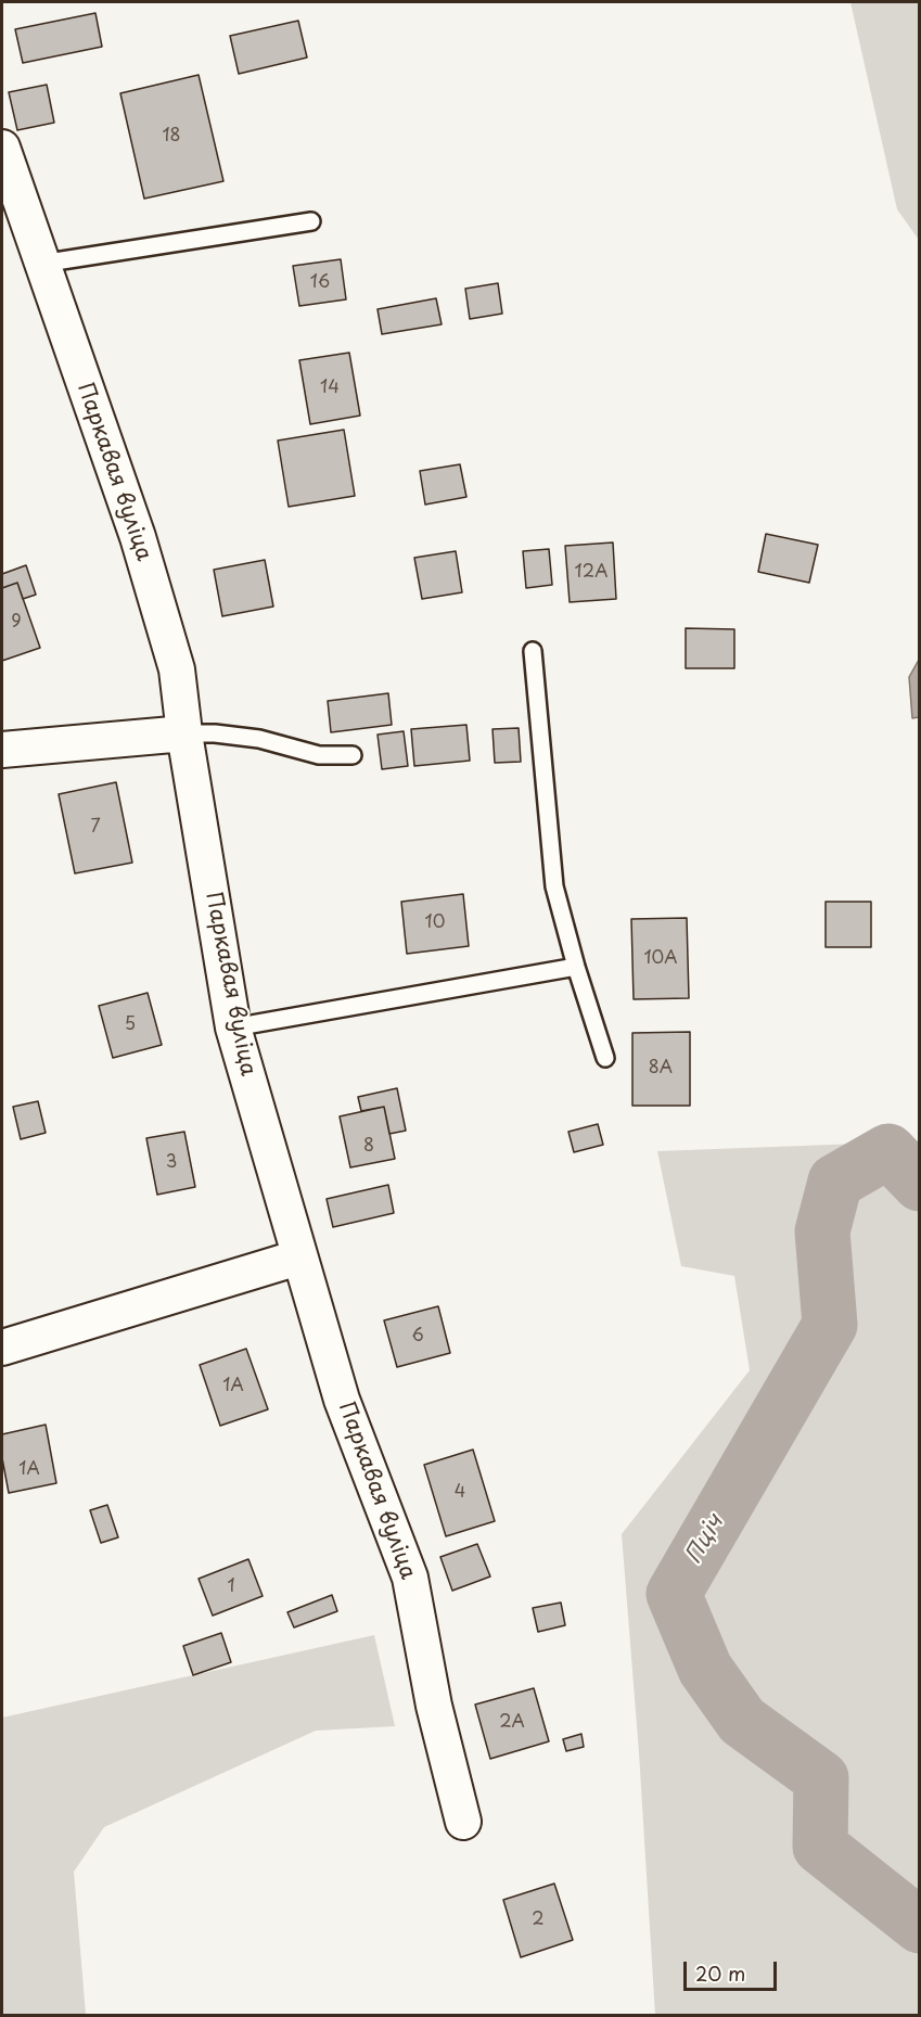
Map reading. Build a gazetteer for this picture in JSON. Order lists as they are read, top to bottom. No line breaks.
{"streets":{"street":["Паркавая вуліца"]},"water":["Пціч"],"house_numbers":["18","16","14","12А","9","7","10","10А","5","8А","8","3","6","1А","1А","4","1","2А","2"],"scale_bar":"20 m"}
